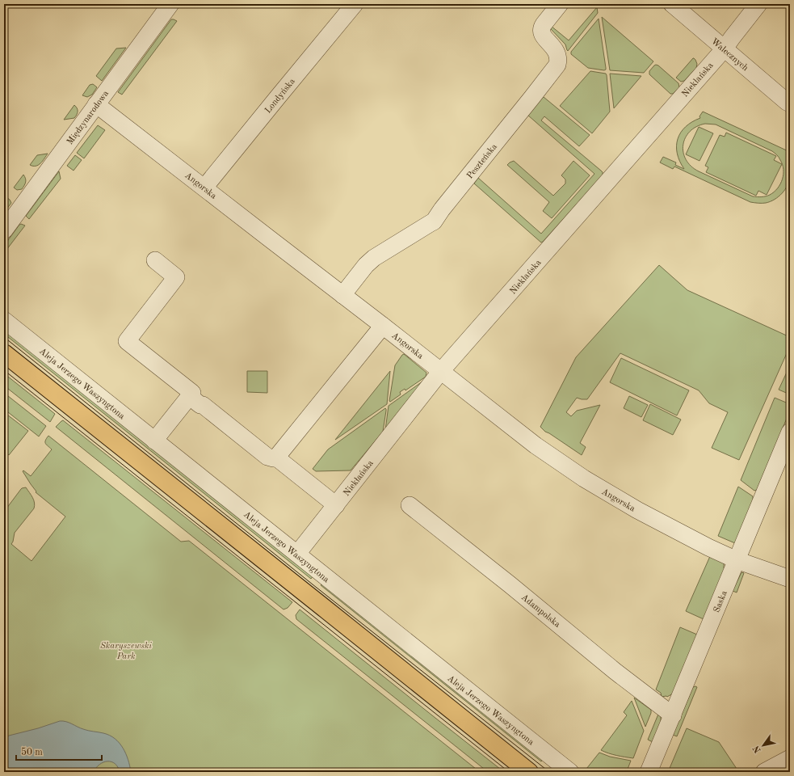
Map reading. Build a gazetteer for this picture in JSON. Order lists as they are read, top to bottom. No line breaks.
{"streets":{"street":["Walecznych","Niekłańska","Londyńska","Międzynarodowa","Peszteńska","Angorska","Aleja Jerzego Waszyngtona","Saska","Adampolska"]},"crossings":[["Walecznych","Niekłańska"],["Niekłańska","Angorska"],["Niekłańska","Aleja Jerzego Waszyngtona"],["Londyńska","Angorska"],["Międzynarodowa","Angorska"],["Peszteńska","Angorska"],["Angorska","Saska"],["Saska","Adampolska"]],"parks":["Skaryszewski Park"],"scale_bar":"50 m","north":"bottom left"}
